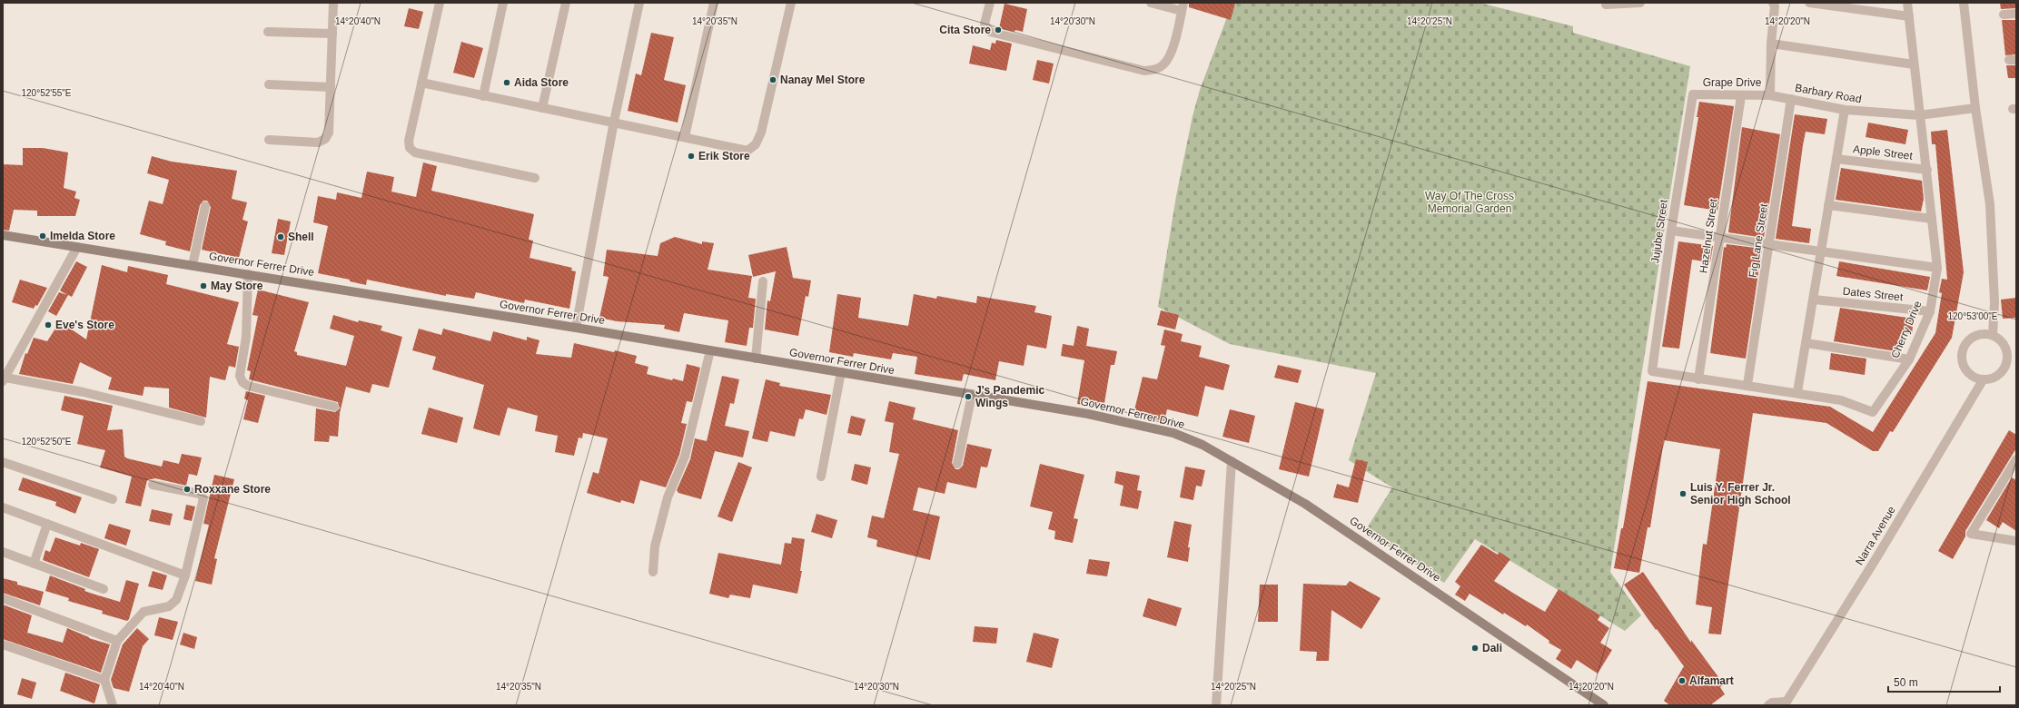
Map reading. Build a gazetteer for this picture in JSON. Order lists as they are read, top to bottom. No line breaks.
{"streets":{"main road":["Governor Ferrer Drive"],"street":["Grape Drive","Barbary Road","Apple Street","Jujube Street","Hazelnut Street","Fig Lane Street","Dates Street","Cherry Drive","Narra Avenue"]},"crossings":[["Grape Drive","Barbary Road"],["Grape Drive","Jujube Street"],["Grape Drive","Hazelnut Street"],["Barbary Road","Fig Lane Street"],["Barbary Road","Cherry Drive"],["Apple Street","Cherry Drive"],["Jujube Street","Cherry Drive"],["Hazelnut Street","Cherry Drive"],["Fig Lane Street","Cherry Drive"],["Dates Street","Cherry Drive"]],"parks":["Way Of The Cross Memorial Garden"],"places":["Cita Store","Nanay Mel Store","Aida Store","Erik Store","Imelda Store","Shell","May Store","Eve's Store","J's Pandemic Wings","Roxxane Store","Luis Y. Ferrer Jr. Senior High School","Dali","Alfamart"],"scale_bar":"50 m","coordinates":["14°20'40\"N","14°20'35\"N","14°20'30\"N","14°20'25\"N","14°20'20\"N","120°52'55\"E","120°53'00\"E","120°52'50\"E"]}
